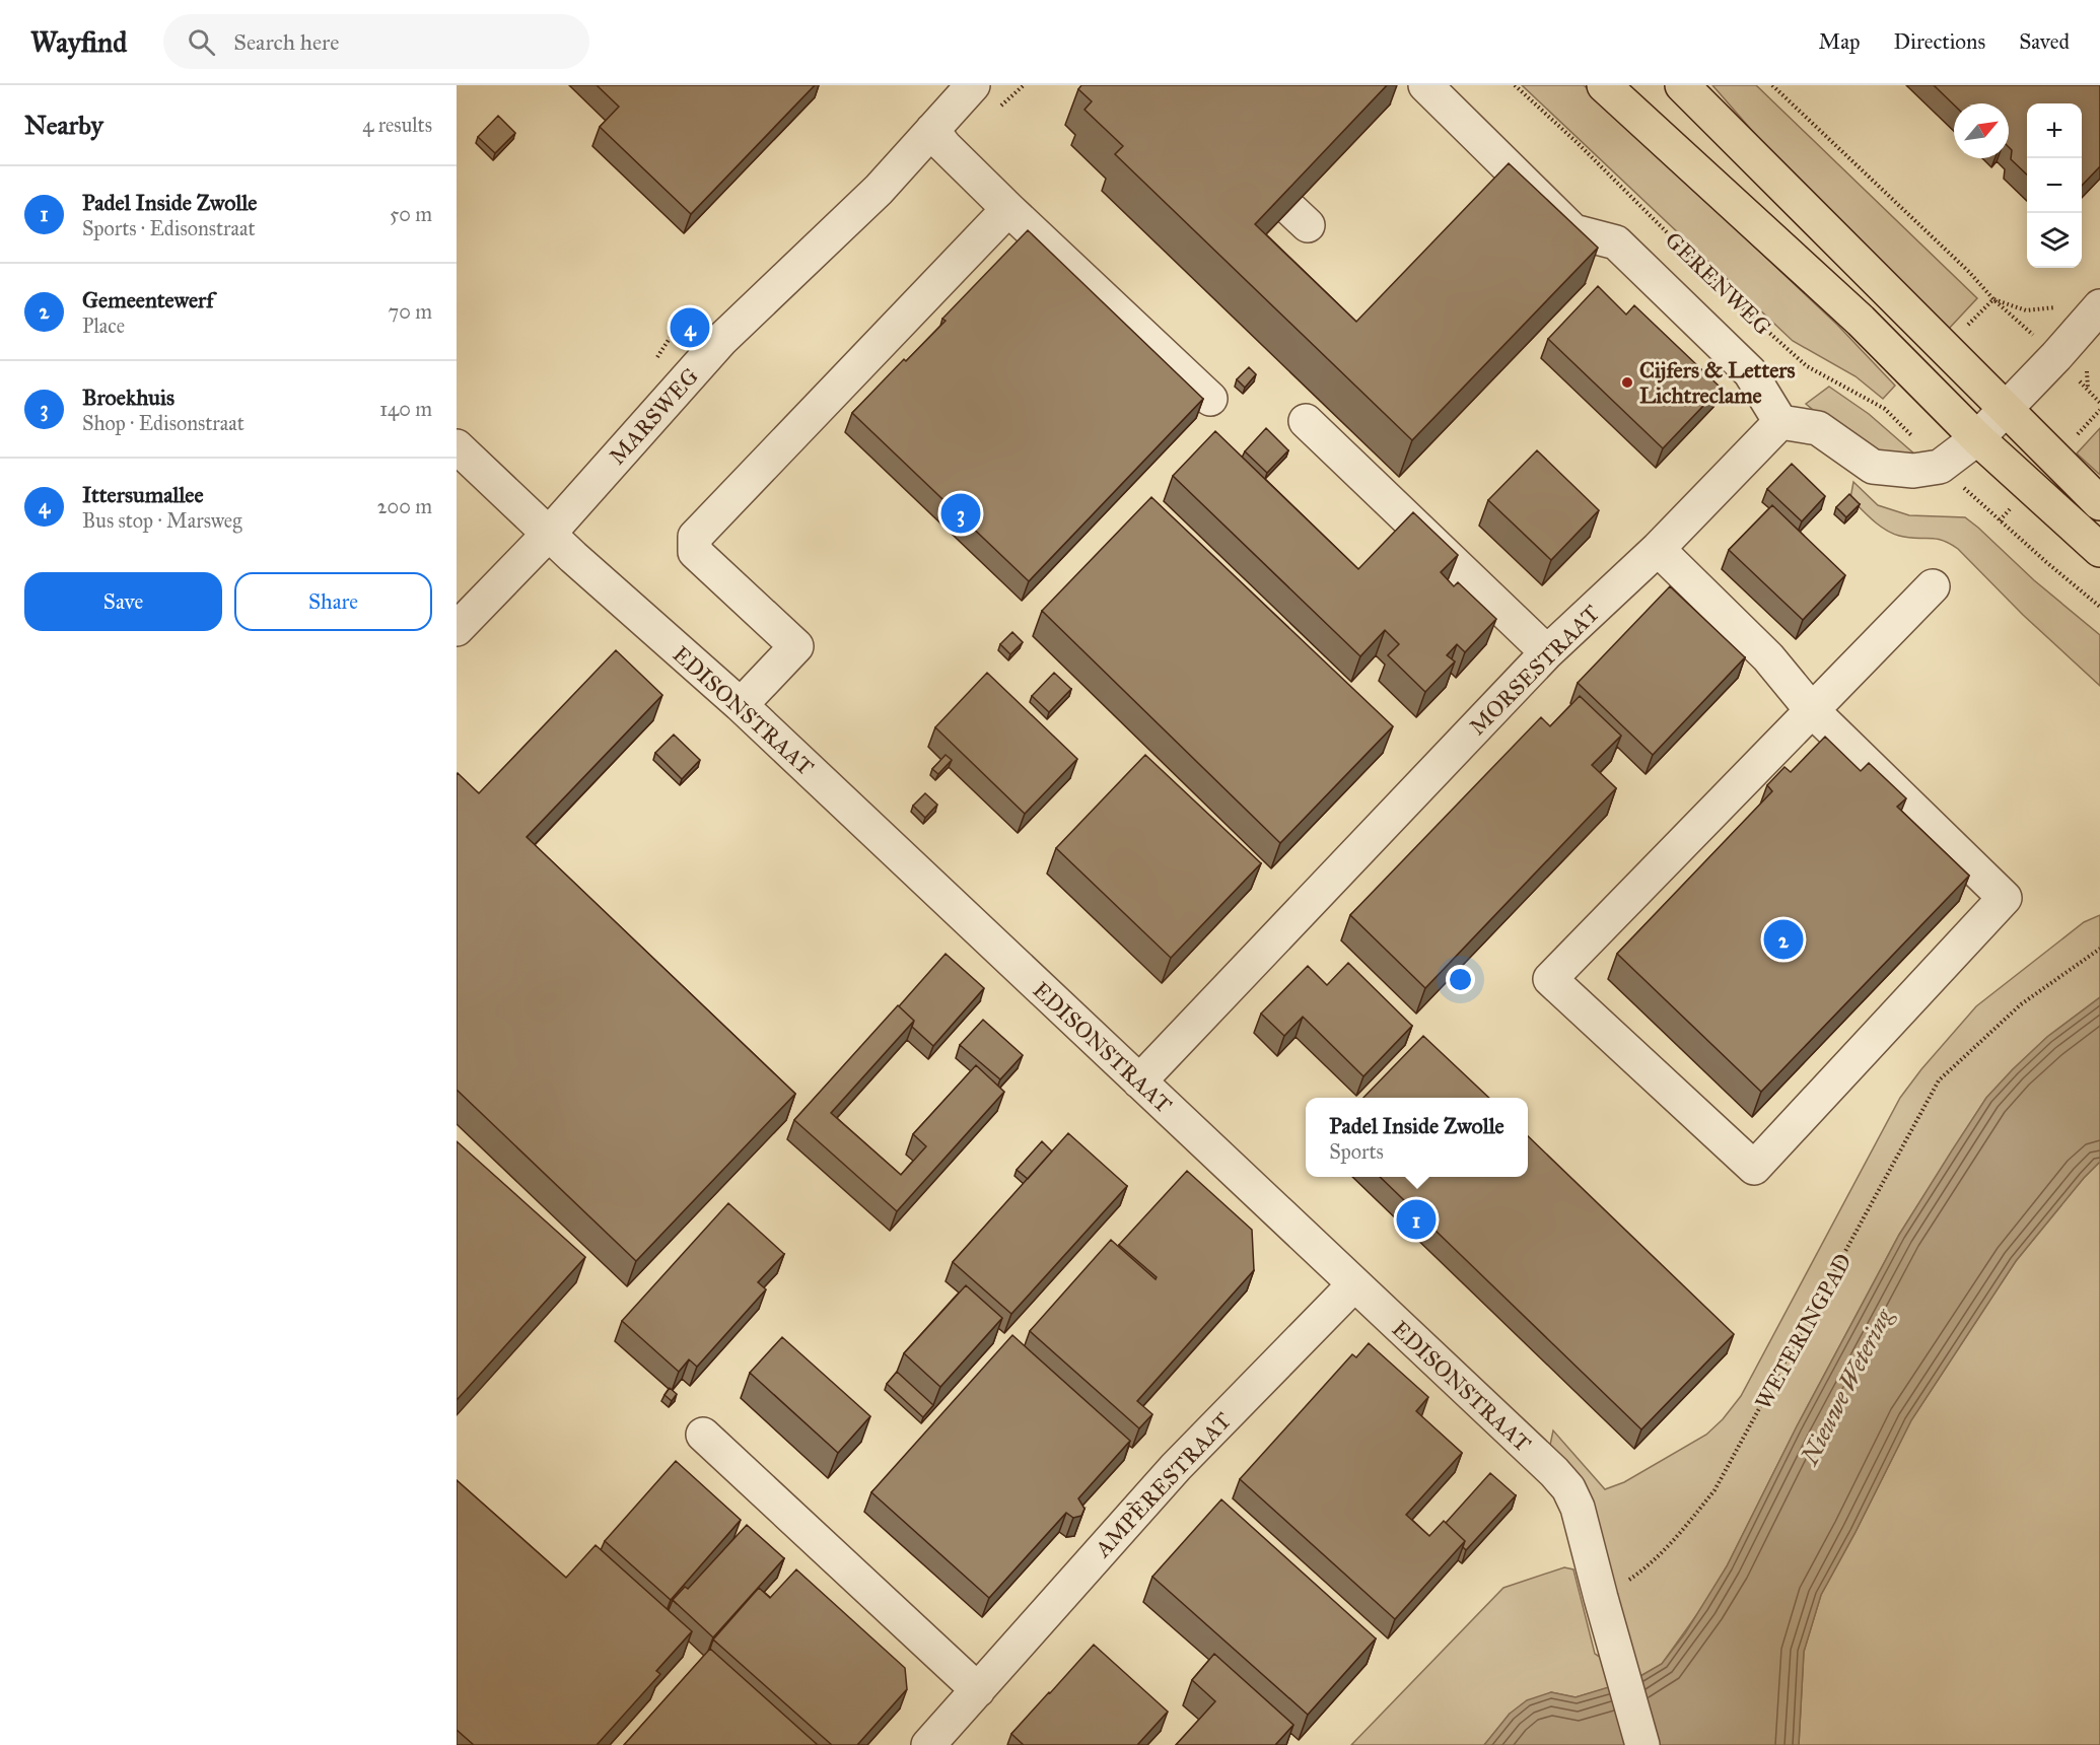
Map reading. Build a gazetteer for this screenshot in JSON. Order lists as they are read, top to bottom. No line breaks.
{"streets":{"street":["MARSWEG","MORSESTRAAT","EDISONSTRAAT","AMPÈRESTRAAT"],"path":["GERENWEG","WETERINGPAD"]},"crossings":[["MARSWEG","EDISONSTRAAT"],["MORSESTRAAT","EDISONSTRAAT"],["EDISONSTRAAT","WETERINGPAD"],["EDISONSTRAAT","AMPÈRESTRAAT"]],"water":["Nieuwe Wetering"],"places":["Cijfers & Letters Lichtreclame"],"north":"top right","page":{"header":"Wayfind","search":"Search here","nav":["Map","Directions","Saved"],"heading":["Nearby","4 results"],"map_buttons":["+","−"],"list":[{"mark":"1","name":"Padel Inside Zwolle","note":"Sports · Edisonstraat","value":"50 m"},{"mark":"2","name":"Gemeentewerf","note":"Place","value":"70 m"},{"mark":"3","name":"Broekhuis","note":"Shop · Edisonstraat","value":"140 m"},{"mark":"4","name":"Ittersumallee","note":"Bus stop · Marsweg","value":"200 m"}],"pins":["4","3","2","1"],"buttons":["Save","Share"],"popup":["Padel Inside Zwolle","Sports"]}}
